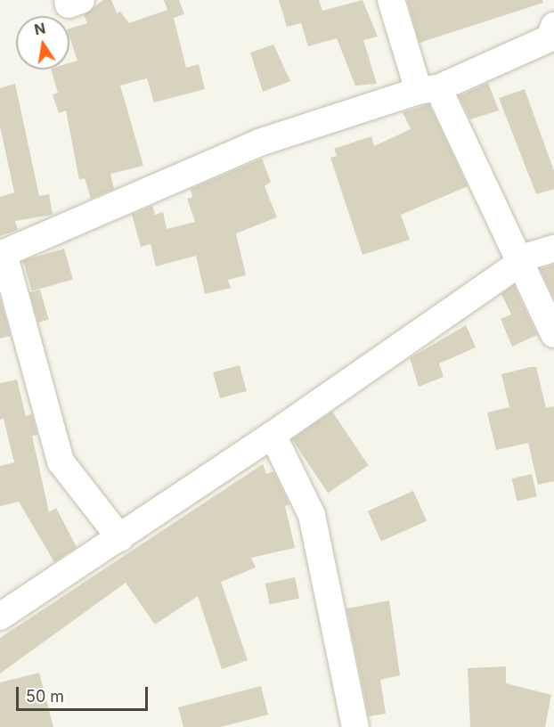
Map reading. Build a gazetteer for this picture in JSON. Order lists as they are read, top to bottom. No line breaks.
{"scale_bar":"50 m","north":"top"}
